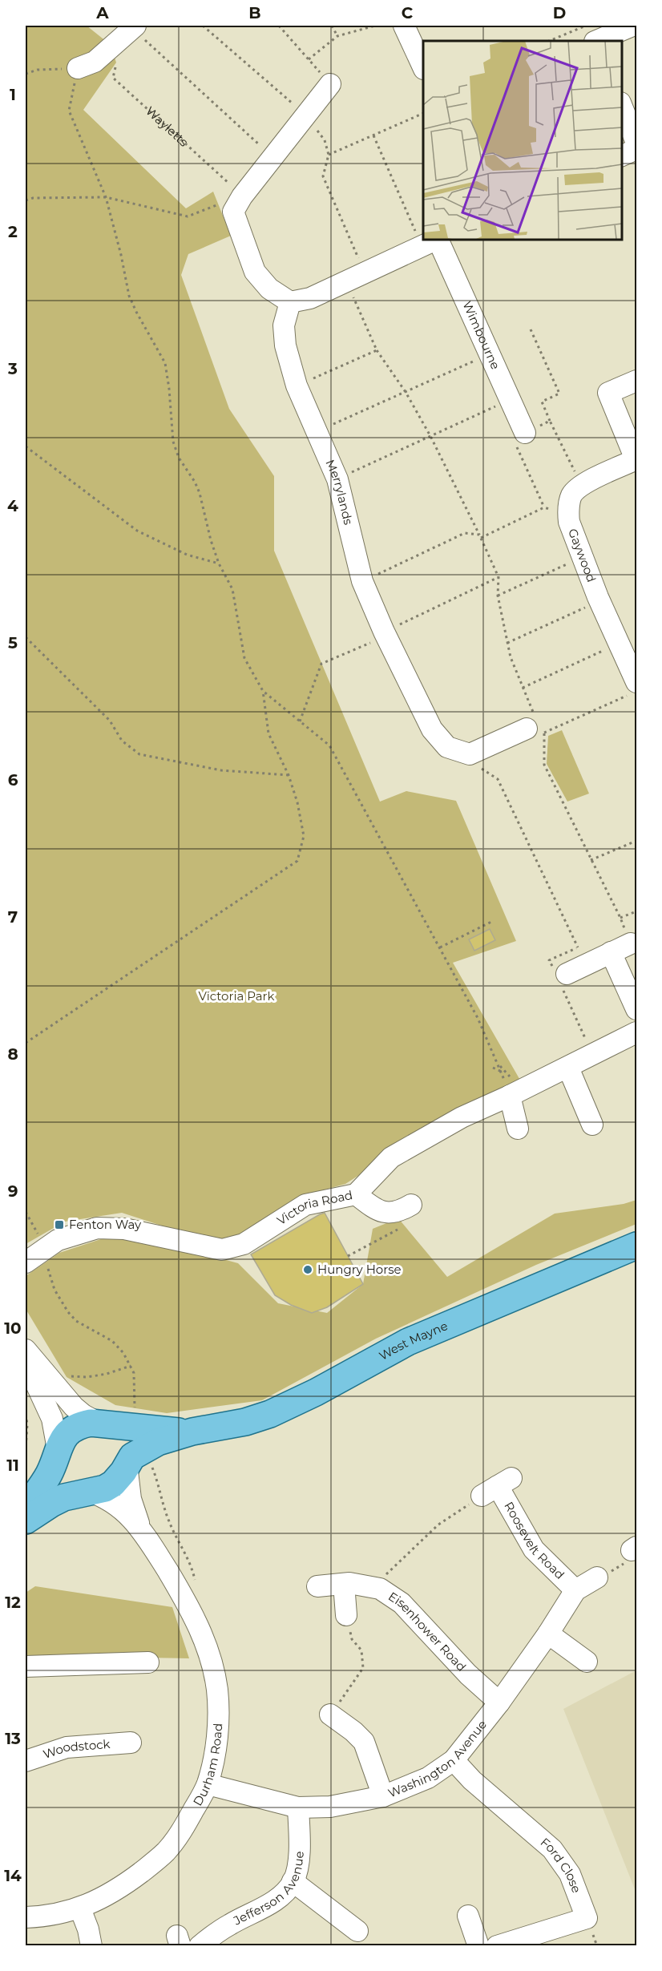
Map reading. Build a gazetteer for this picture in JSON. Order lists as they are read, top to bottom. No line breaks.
{"streets":{"main road":["West Mayne"],"street":["Wimbourne","Merrylands","Gaywood","Victoria Road","Roosevelt Road","Eisenhower Road","Woodstock","Washington Avenue","Durham Road","Ford Close","Jefferson Avenue"],"path":["Wayletts"]},"crossings":[["West Mayne","Durham Road"],["Roosevelt Road","Washington Avenue"],["Eisenhower Road","Washington Avenue"],["Washington Avenue","Durham Road"],["Washington Avenue","Ford Close"],["Washington Avenue","Jefferson Avenue"]],"parks":["Victoria Park"],"places":{"transit":["Fenton Way"],"other":["Hungry Horse"]},"grid":{"columns":["A","B","C","D"],"rows":["1","2","3","4","5","6","7","8","9","10","11","12","13","14"]}}
